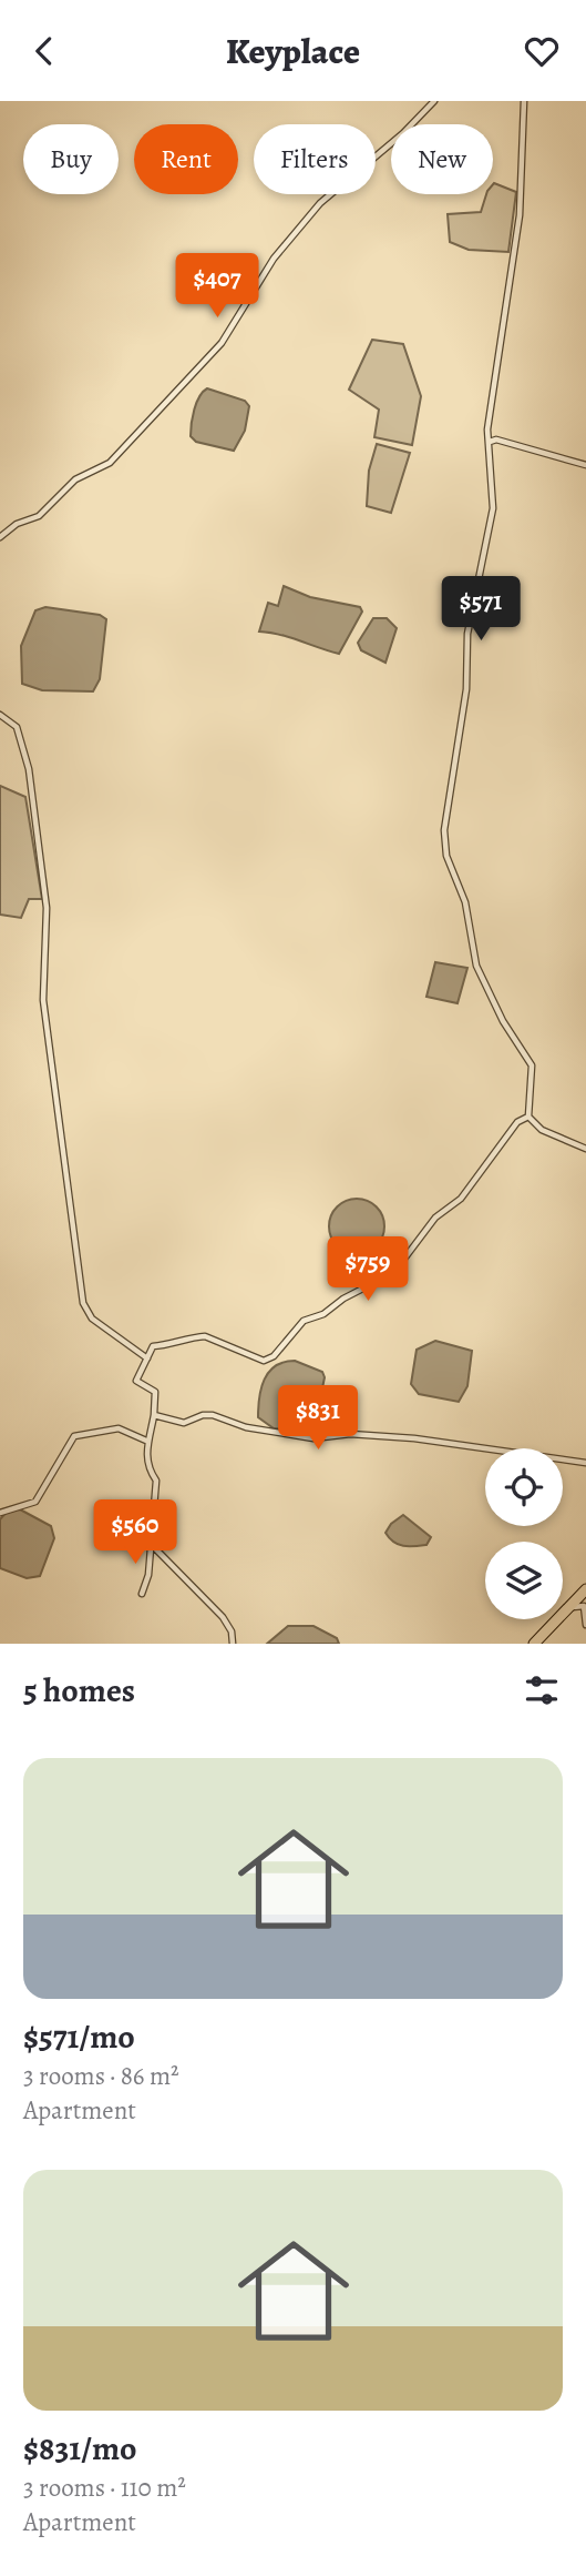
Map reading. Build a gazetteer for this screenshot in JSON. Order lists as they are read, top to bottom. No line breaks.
{"page":{"header":"Keyplace","chip":["Buy","Rent","Filters","New"],"price":["$407","$571","$759","$831","$560"],"heading":"5 homes","list":[{"name":"$571/mo","note":"3 rooms · 86 m² · Apartment"},{"name":"$831/mo","note":"3 rooms · 110 m² · Apartment"}]}}
